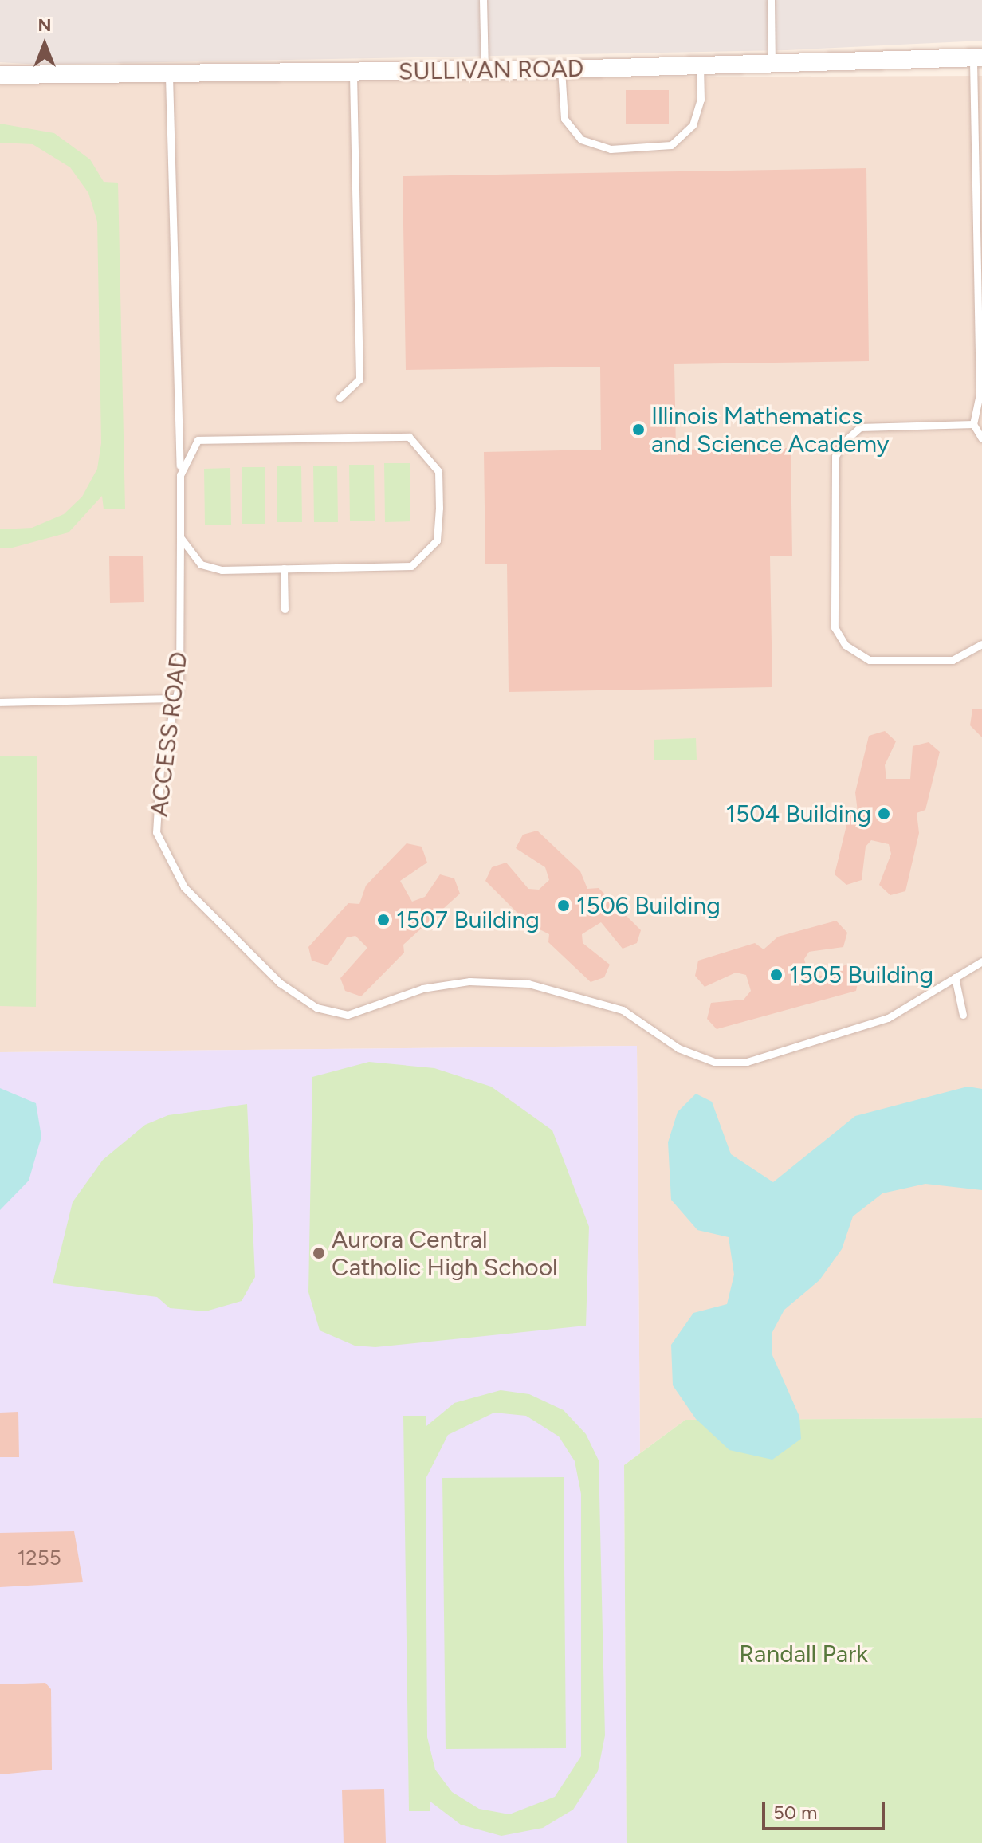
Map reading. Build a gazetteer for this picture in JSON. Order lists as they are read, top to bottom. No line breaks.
{"streets":{"street":["SULLIVAN ROAD"],"lane":["ACCESS ROAD"]},"crossings":[["SULLIVAN ROAD","ACCESS ROAD"]],"parks":["Randall Park"],"places":["Illinois Mathematics and Science Academy","1504 Building","1506 Building","1507 Building","1505 Building","Aurora Central Catholic High School"],"house_numbers":["1255"],"scale_bar":"50 m","north":"top"}
